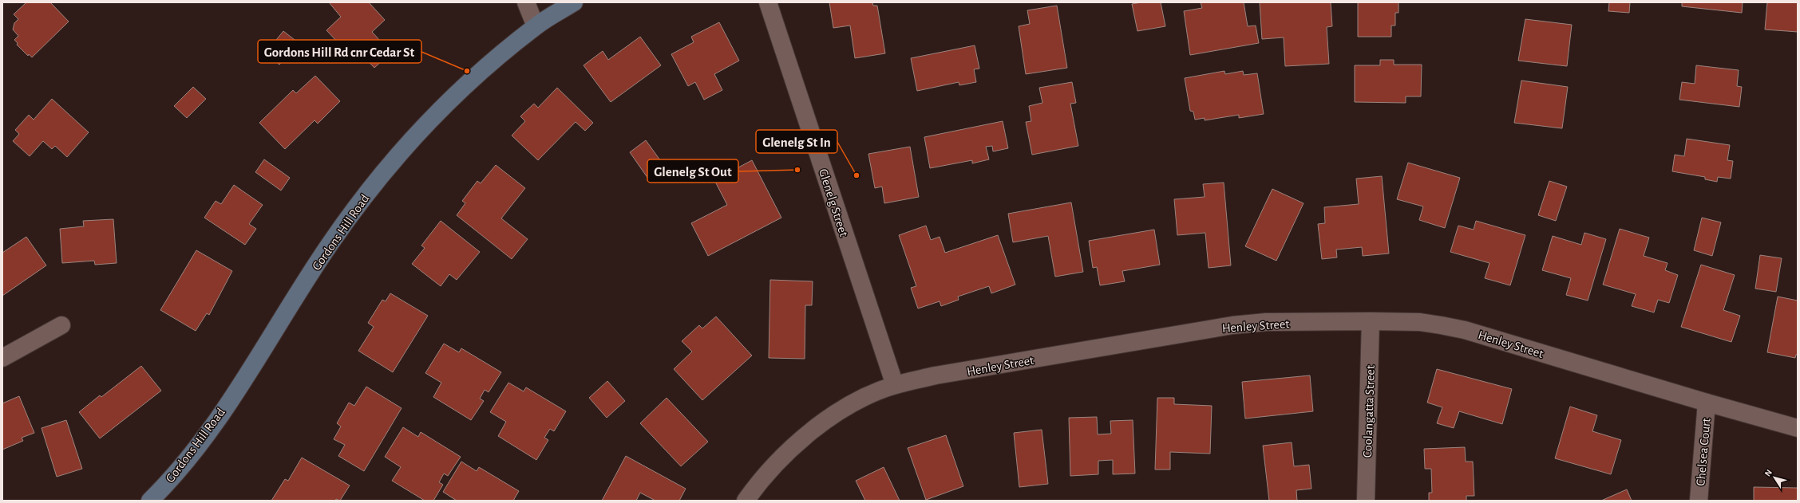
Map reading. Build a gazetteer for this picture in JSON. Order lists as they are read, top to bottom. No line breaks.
{"streets":{"main road":["Gordons Hill Road"],"street":["Glenelg Street","Henley Street","Coolangatta Street","Chelsea Court"]},"crossings":[["Glenelg Street","Henley Street"],["Henley Street","Coolangatta Street"],["Henley Street","Chelsea Court"]],"places":["Gordons Hill Rd cnr Cedar St","Glenelg St Out","Glenelg St In"],"north":"top left"}
